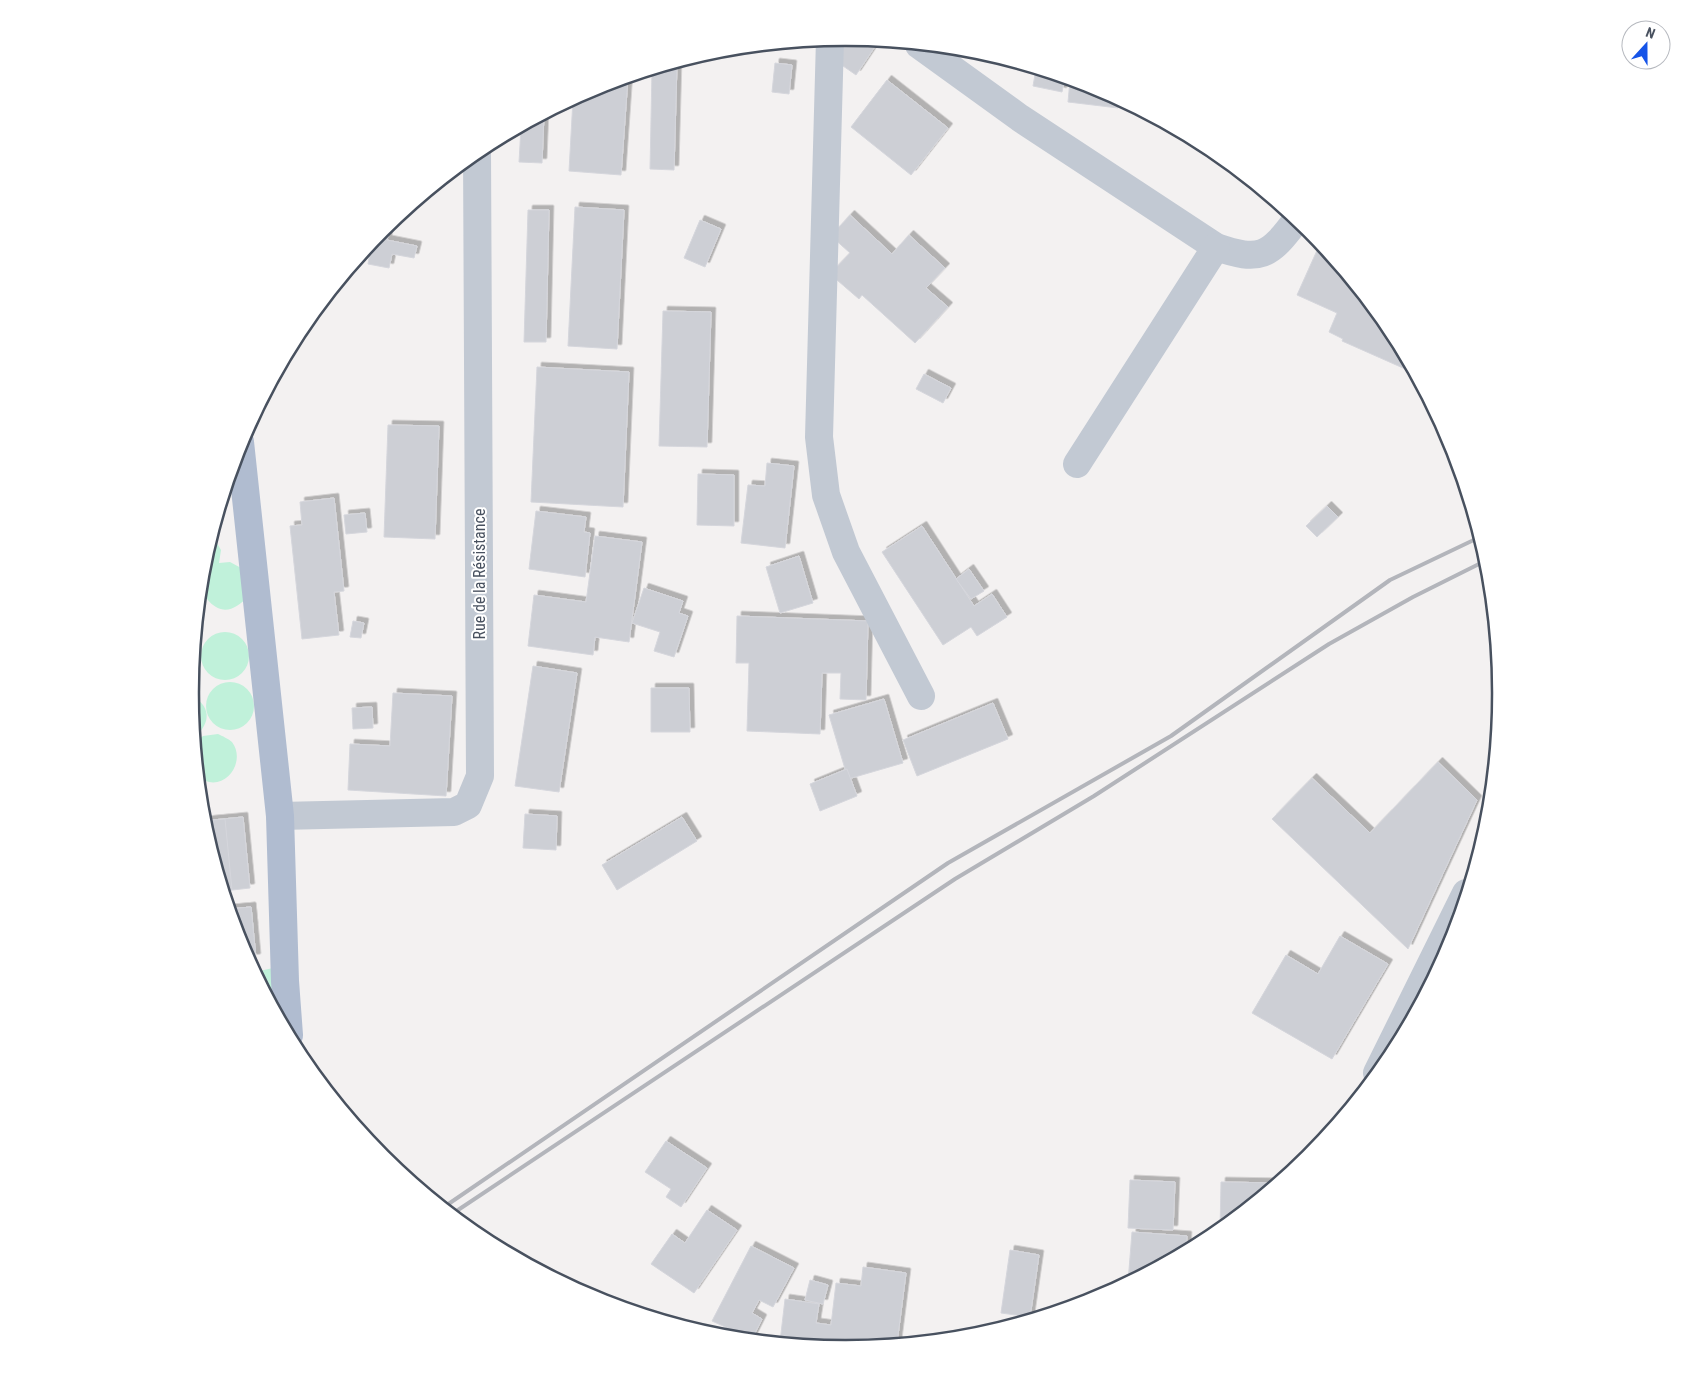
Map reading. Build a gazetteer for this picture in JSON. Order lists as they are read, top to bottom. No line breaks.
{"streets":{"street":["Rue de la Résistance"]},"north":"top"}
